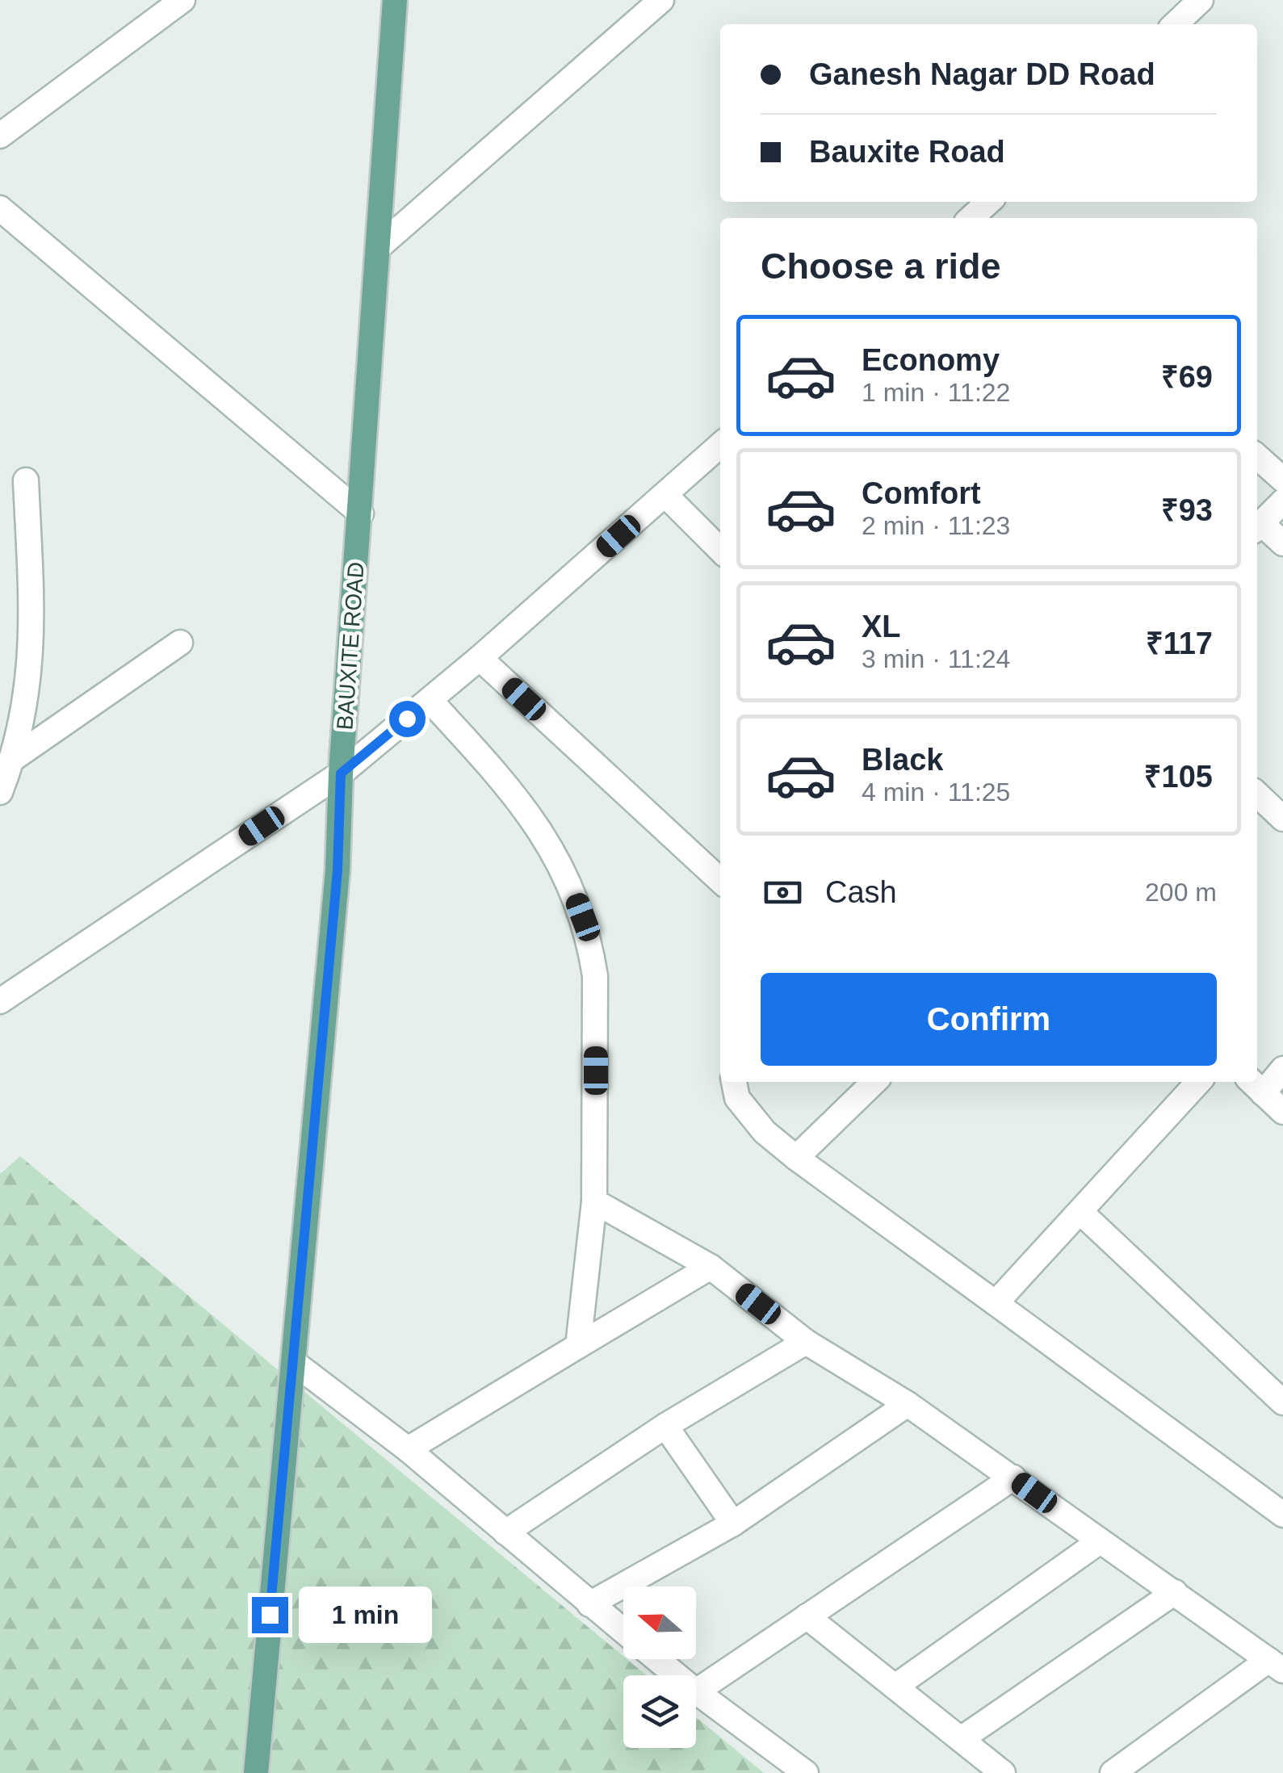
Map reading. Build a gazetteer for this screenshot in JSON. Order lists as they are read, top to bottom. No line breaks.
{"streets":{"main road":["BAUXITE ROAD"]},"north":"left","page":{"banner":["Ganesh Nagar DD Road","Bauxite Road"],"heading":"Choose a ride","list":[{"name":"Economy","note":"1 min · 11:22","value":"₹69"},{"name":"Comfort","note":"2 min · 11:23","value":"₹93"},{"name":"XL","note":"3 min · 11:24","value":"₹117"},{"name":"Black","note":"4 min · 11:25","value":"₹105"}],"pay":["Cash","200 m"],"buttons":"Confirm","bubble":"1 min"}}
